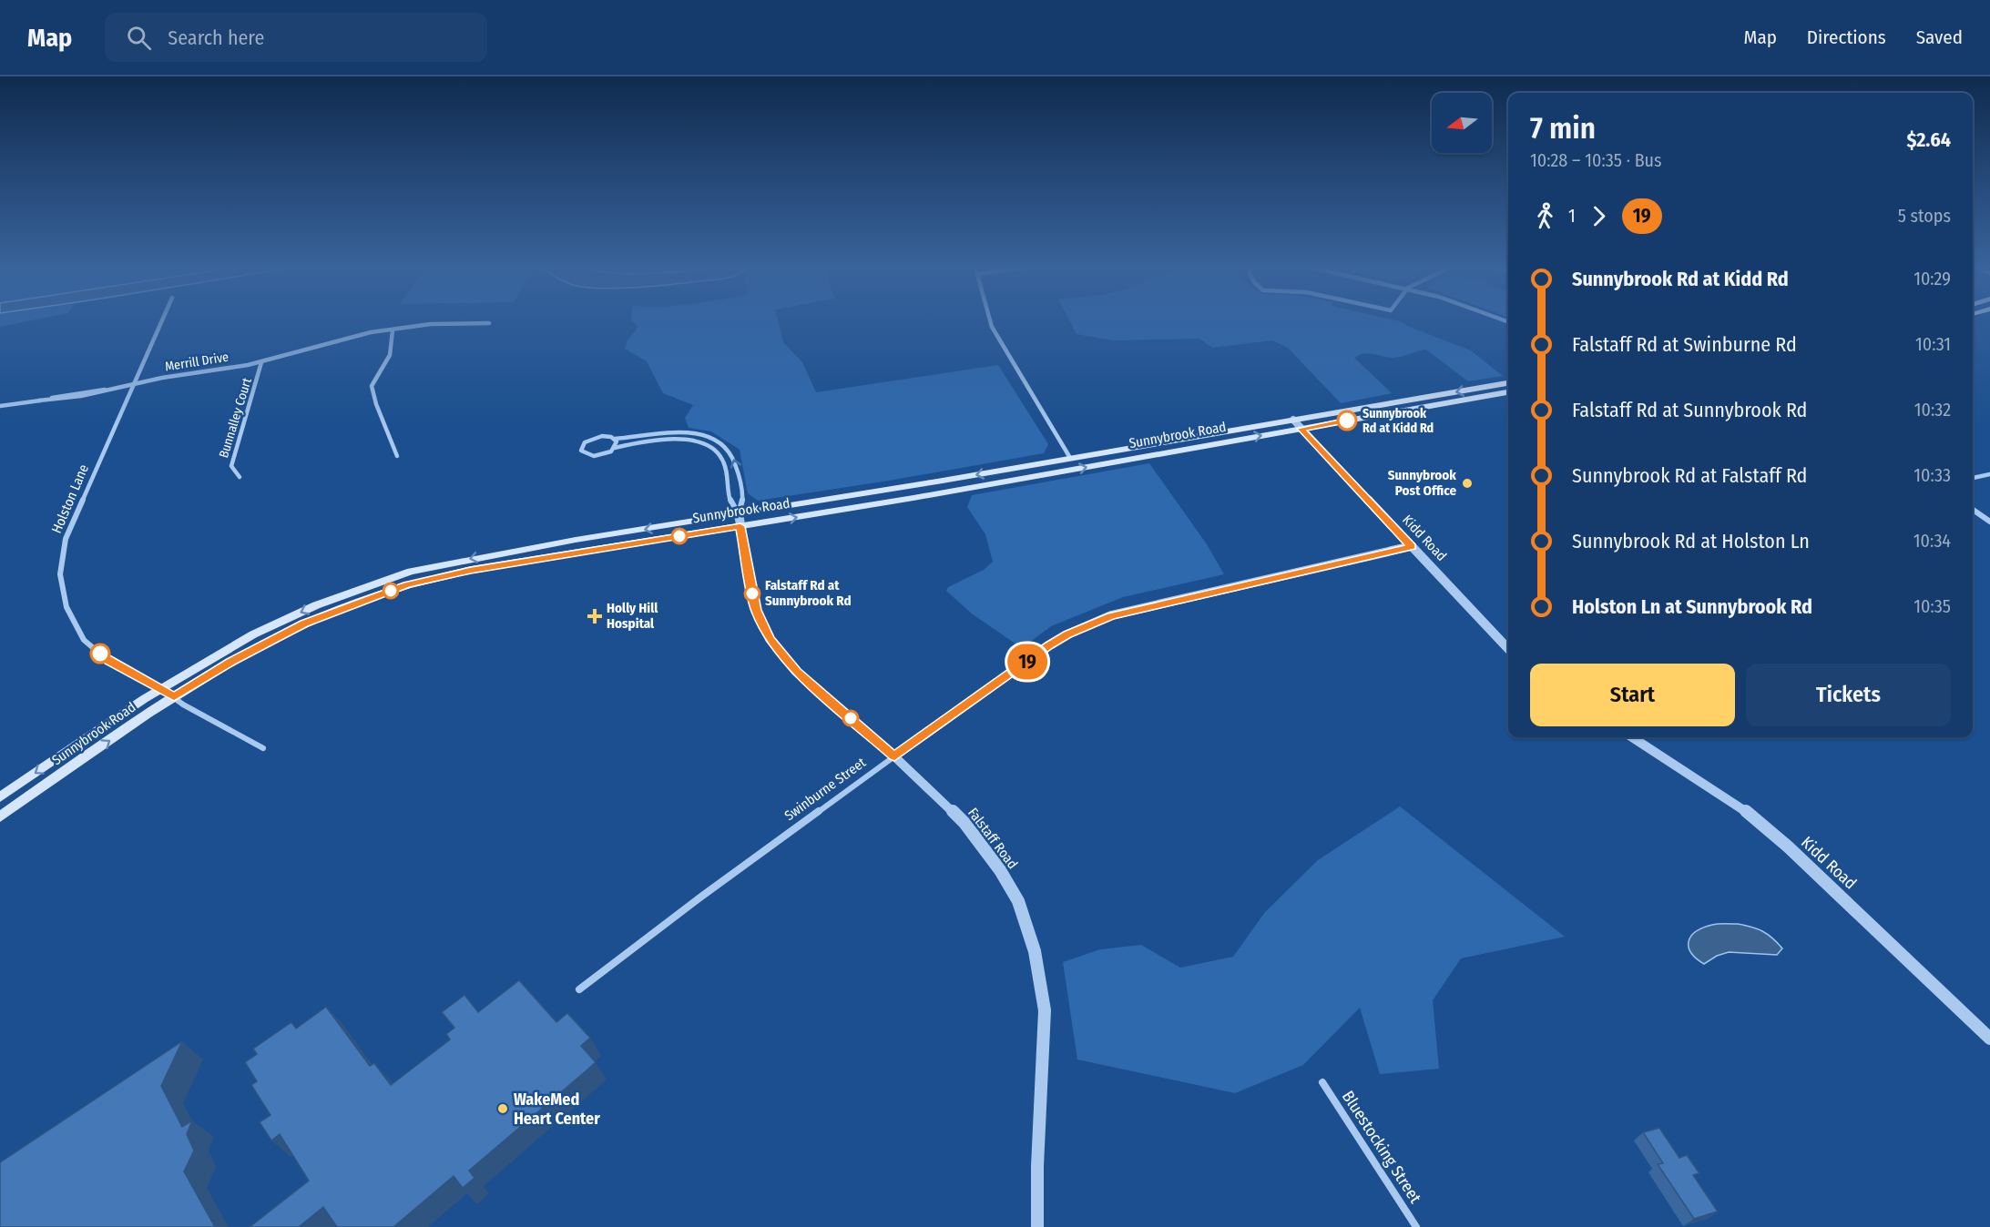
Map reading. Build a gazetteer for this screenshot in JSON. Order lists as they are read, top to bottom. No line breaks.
{"streets":{"main road":["Sunnybrook Road"],"street":["Merrill Drive","Bunnalley Court","Holston Lane","Kidd Road","Swinburne Street","Falstaff Road","Bluestocking Street"]},"crossings":[["Merrill Drive","Bunnalley Court"],["Merrill Drive","Holston Lane"],["Sunnybrook Road","Holston Lane"],["Sunnybrook Road","Kidd Road"],["Sunnybrook Road","Falstaff Road"],["Kidd Road","Swinburne Street"],["Swinburne Street","Falstaff Road"]],"places":{"other":["Sunnybrook Rd at Kidd Rd","Sunnybrook Post Office","Falstaff Rd at Sunnybrook Rd","WakeMed Heart Center"],"health":["Holly Hill Hospital"]},"lines":["bus line 19"],"north":"left","page":{"header":"Map","search":"Search here","nav":["Map","Directions","Saved"],"on_map":"19","heading":["7 min","10:28 – 10:35 · Bus","$2.64"],"legs":["1","19","5 stops"],"list":[{"name":"Sunnybrook Rd at Kidd Rd","value":"10:29"},{"name":"Falstaff Rd at Swinburne Rd","value":"10:31"},{"name":"Falstaff Rd at Sunnybrook Rd","value":"10:32"},{"name":"Sunnybrook Rd at Falstaff Rd","value":"10:33"},{"name":"Sunnybrook Rd at Holston Ln","value":"10:34"},{"name":"Holston Ln at Sunnybrook Rd","value":"10:35"}],"buttons":["Start","Tickets"]}}
